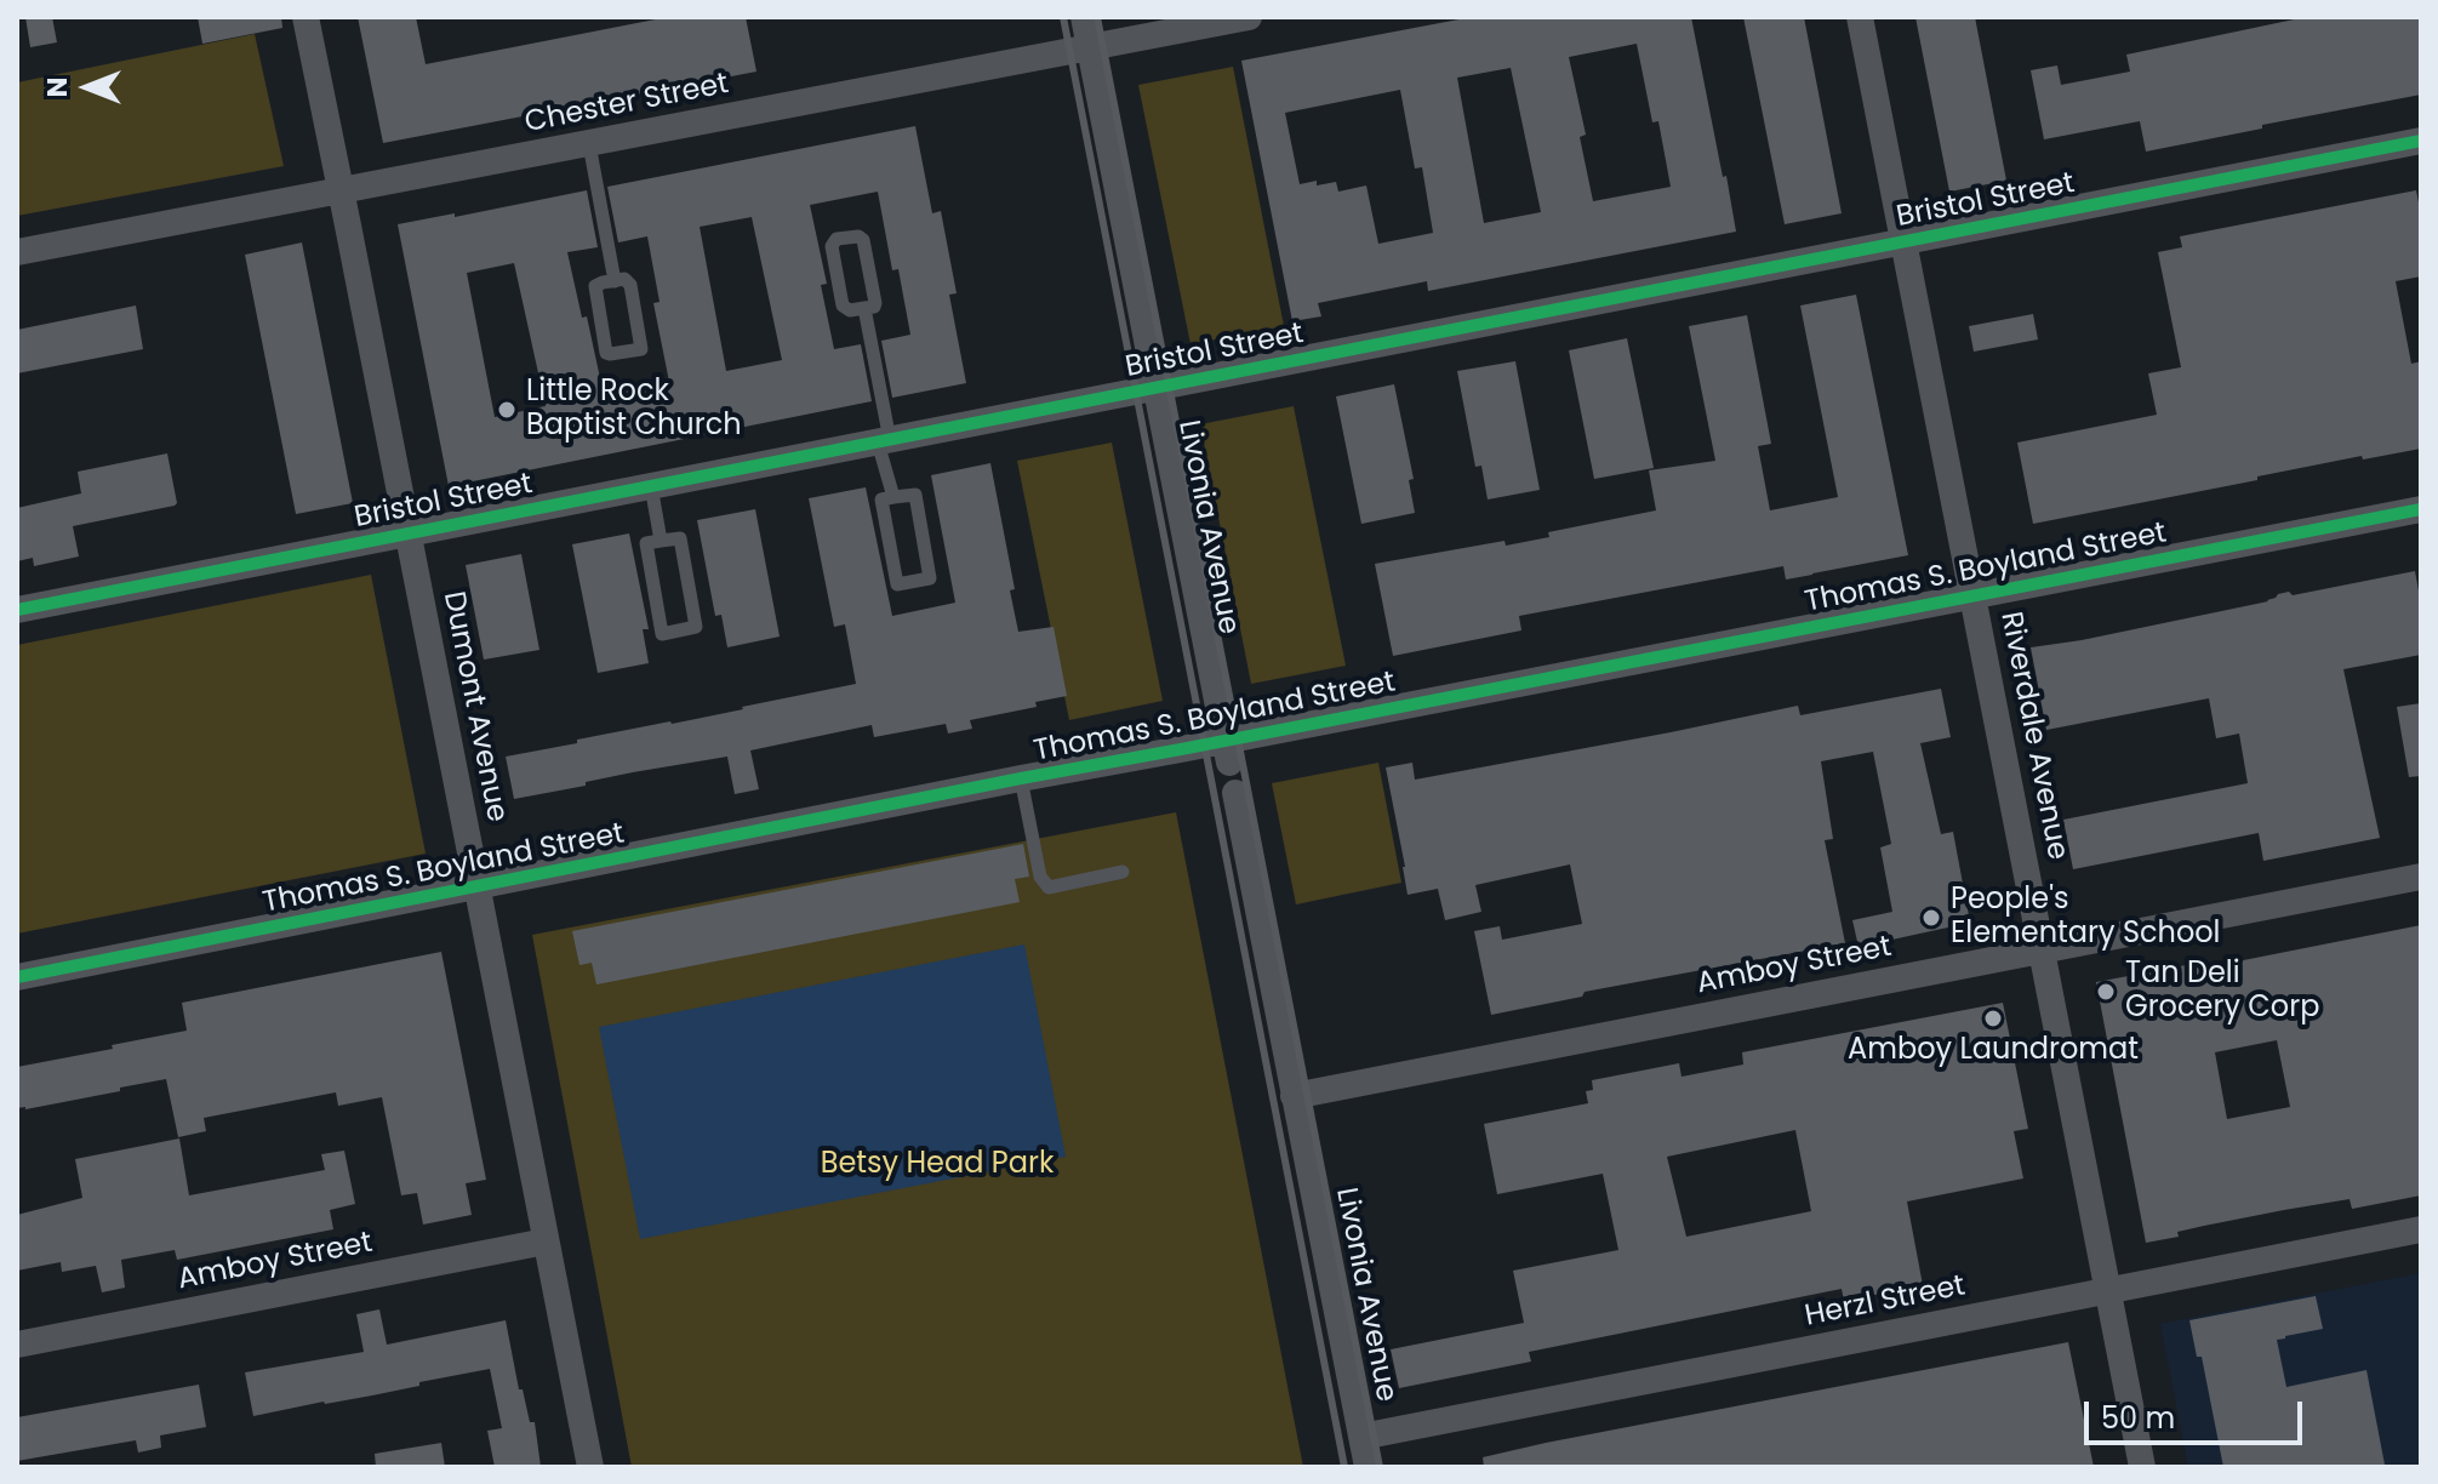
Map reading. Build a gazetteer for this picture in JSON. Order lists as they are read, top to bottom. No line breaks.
{"streets":{"street":["Chester Street","Bristol Street","Livonia Avenue","Thomas S. Boyland Street","Dumont Avenue","Riverdale Avenue","Amboy Street","Herzl Street"]},"crossings":[["Chester Street","Livonia Avenue"],["Chester Street","Dumont Avenue"],["Bristol Street","Livonia Avenue"],["Bristol Street","Dumont Avenue"],["Bristol Street","Riverdale Avenue"],["Livonia Avenue","Thomas S. Boyland Street"],["Livonia Avenue","Amboy Street"],["Livonia Avenue","Herzl Street"],["Thomas S. Boyland Street","Dumont Avenue"],["Thomas S. Boyland Street","Riverdale Avenue"],["Dumont Avenue","Amboy Street"],["Riverdale Avenue","Amboy Street"],["Riverdale Avenue","Herzl Street"]],"parks":["Betsy Head Park"],"places":["Little Rock Baptist Church","People's Elementary School","Tan Deli Grocery Corp","Amboy Laundromat"],"scale_bar":"50 m","north":"left"}
